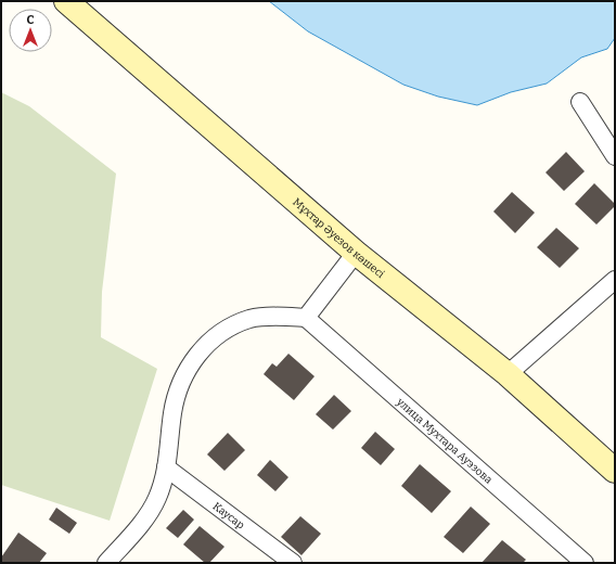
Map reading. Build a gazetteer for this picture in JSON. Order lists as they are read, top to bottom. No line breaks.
{"streets":{"main road":["Мұхтар Әуезов көшесі"],"street":["улица Мухтара Ауэзова","Каусар"]},"north":"top"}
